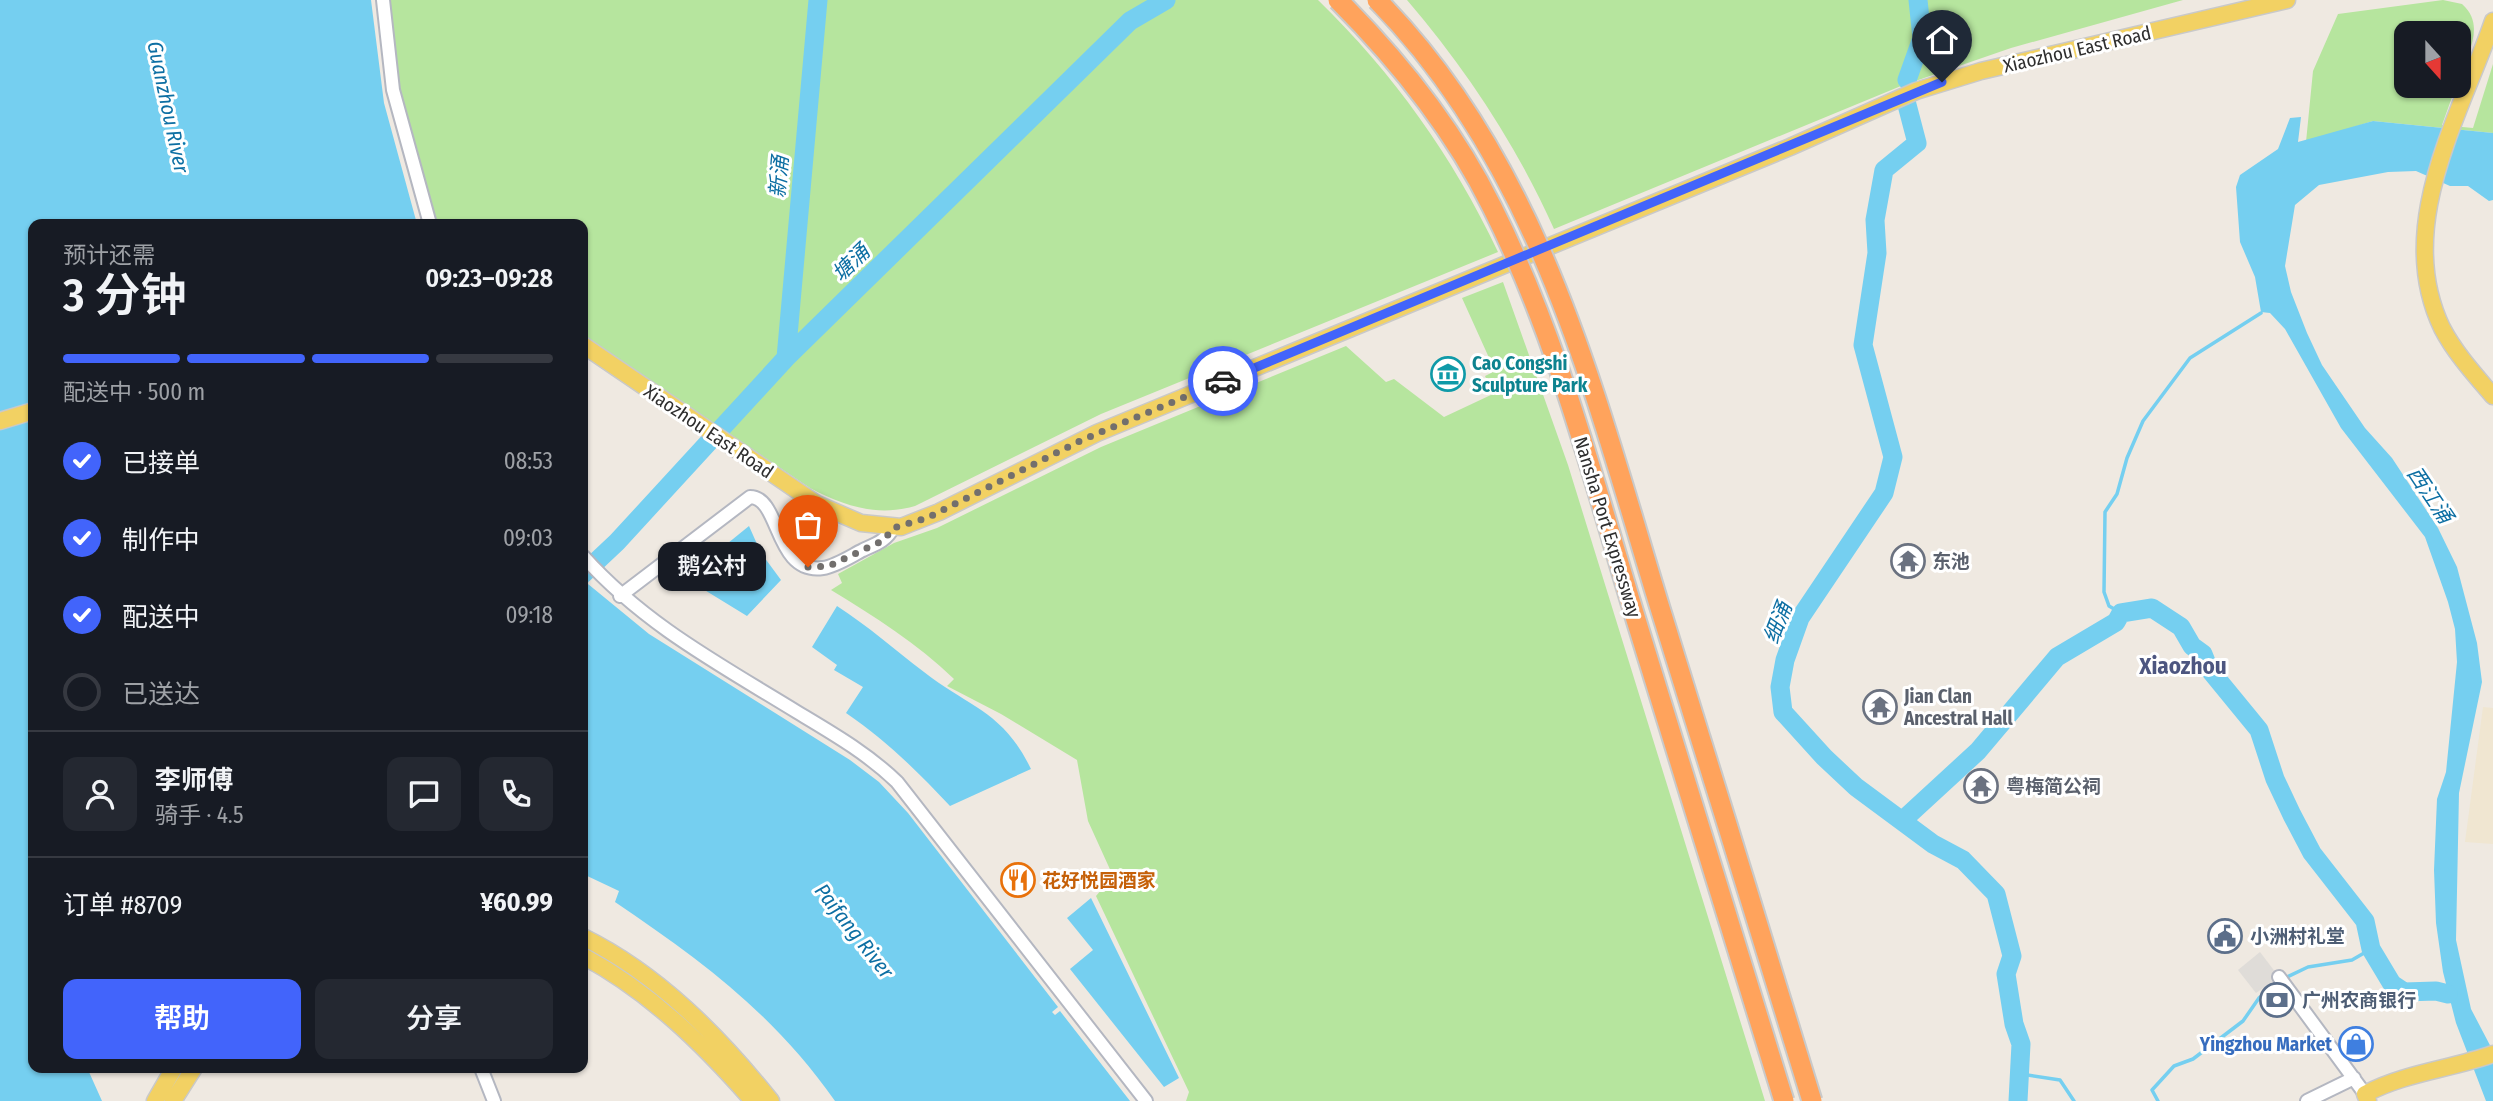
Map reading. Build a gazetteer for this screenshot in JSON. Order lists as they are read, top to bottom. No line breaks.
{"streets":{"highway":["Nansha Port Expressway"],"main road":["Xiaozhou East Road"]},"districts":["Xiaozhou"],"water":["Guanzhou River","新涌","塘涌","西江涌","细涌","Paifang River"],"places":{"museum":["Cao Congshi Sculpture Park"],"temple":["东池","Jian Clan Ancestral Hall","粤梅简公祠"],"other":["鹅公村"],"restaurant":["花好悦园酒家"],"public building":["小洲村礼堂"],"bank":["广州农商银行"],"shop":["Yingzhou Market"]},"north":"bottom","page":{"heading":["3 分钟","预计还需","09:23–09:28"],"panel":["李师傅","骑手 · 4.5","订单 #8709","¥60.99"],"bar":"配送中 · 500 m","list":[["已接单","08:53"],["制作中","09:03"],["配送中","09:18"],"已送达"],"bubble":"鹅公村","buttons":["帮助","分享"]}}
